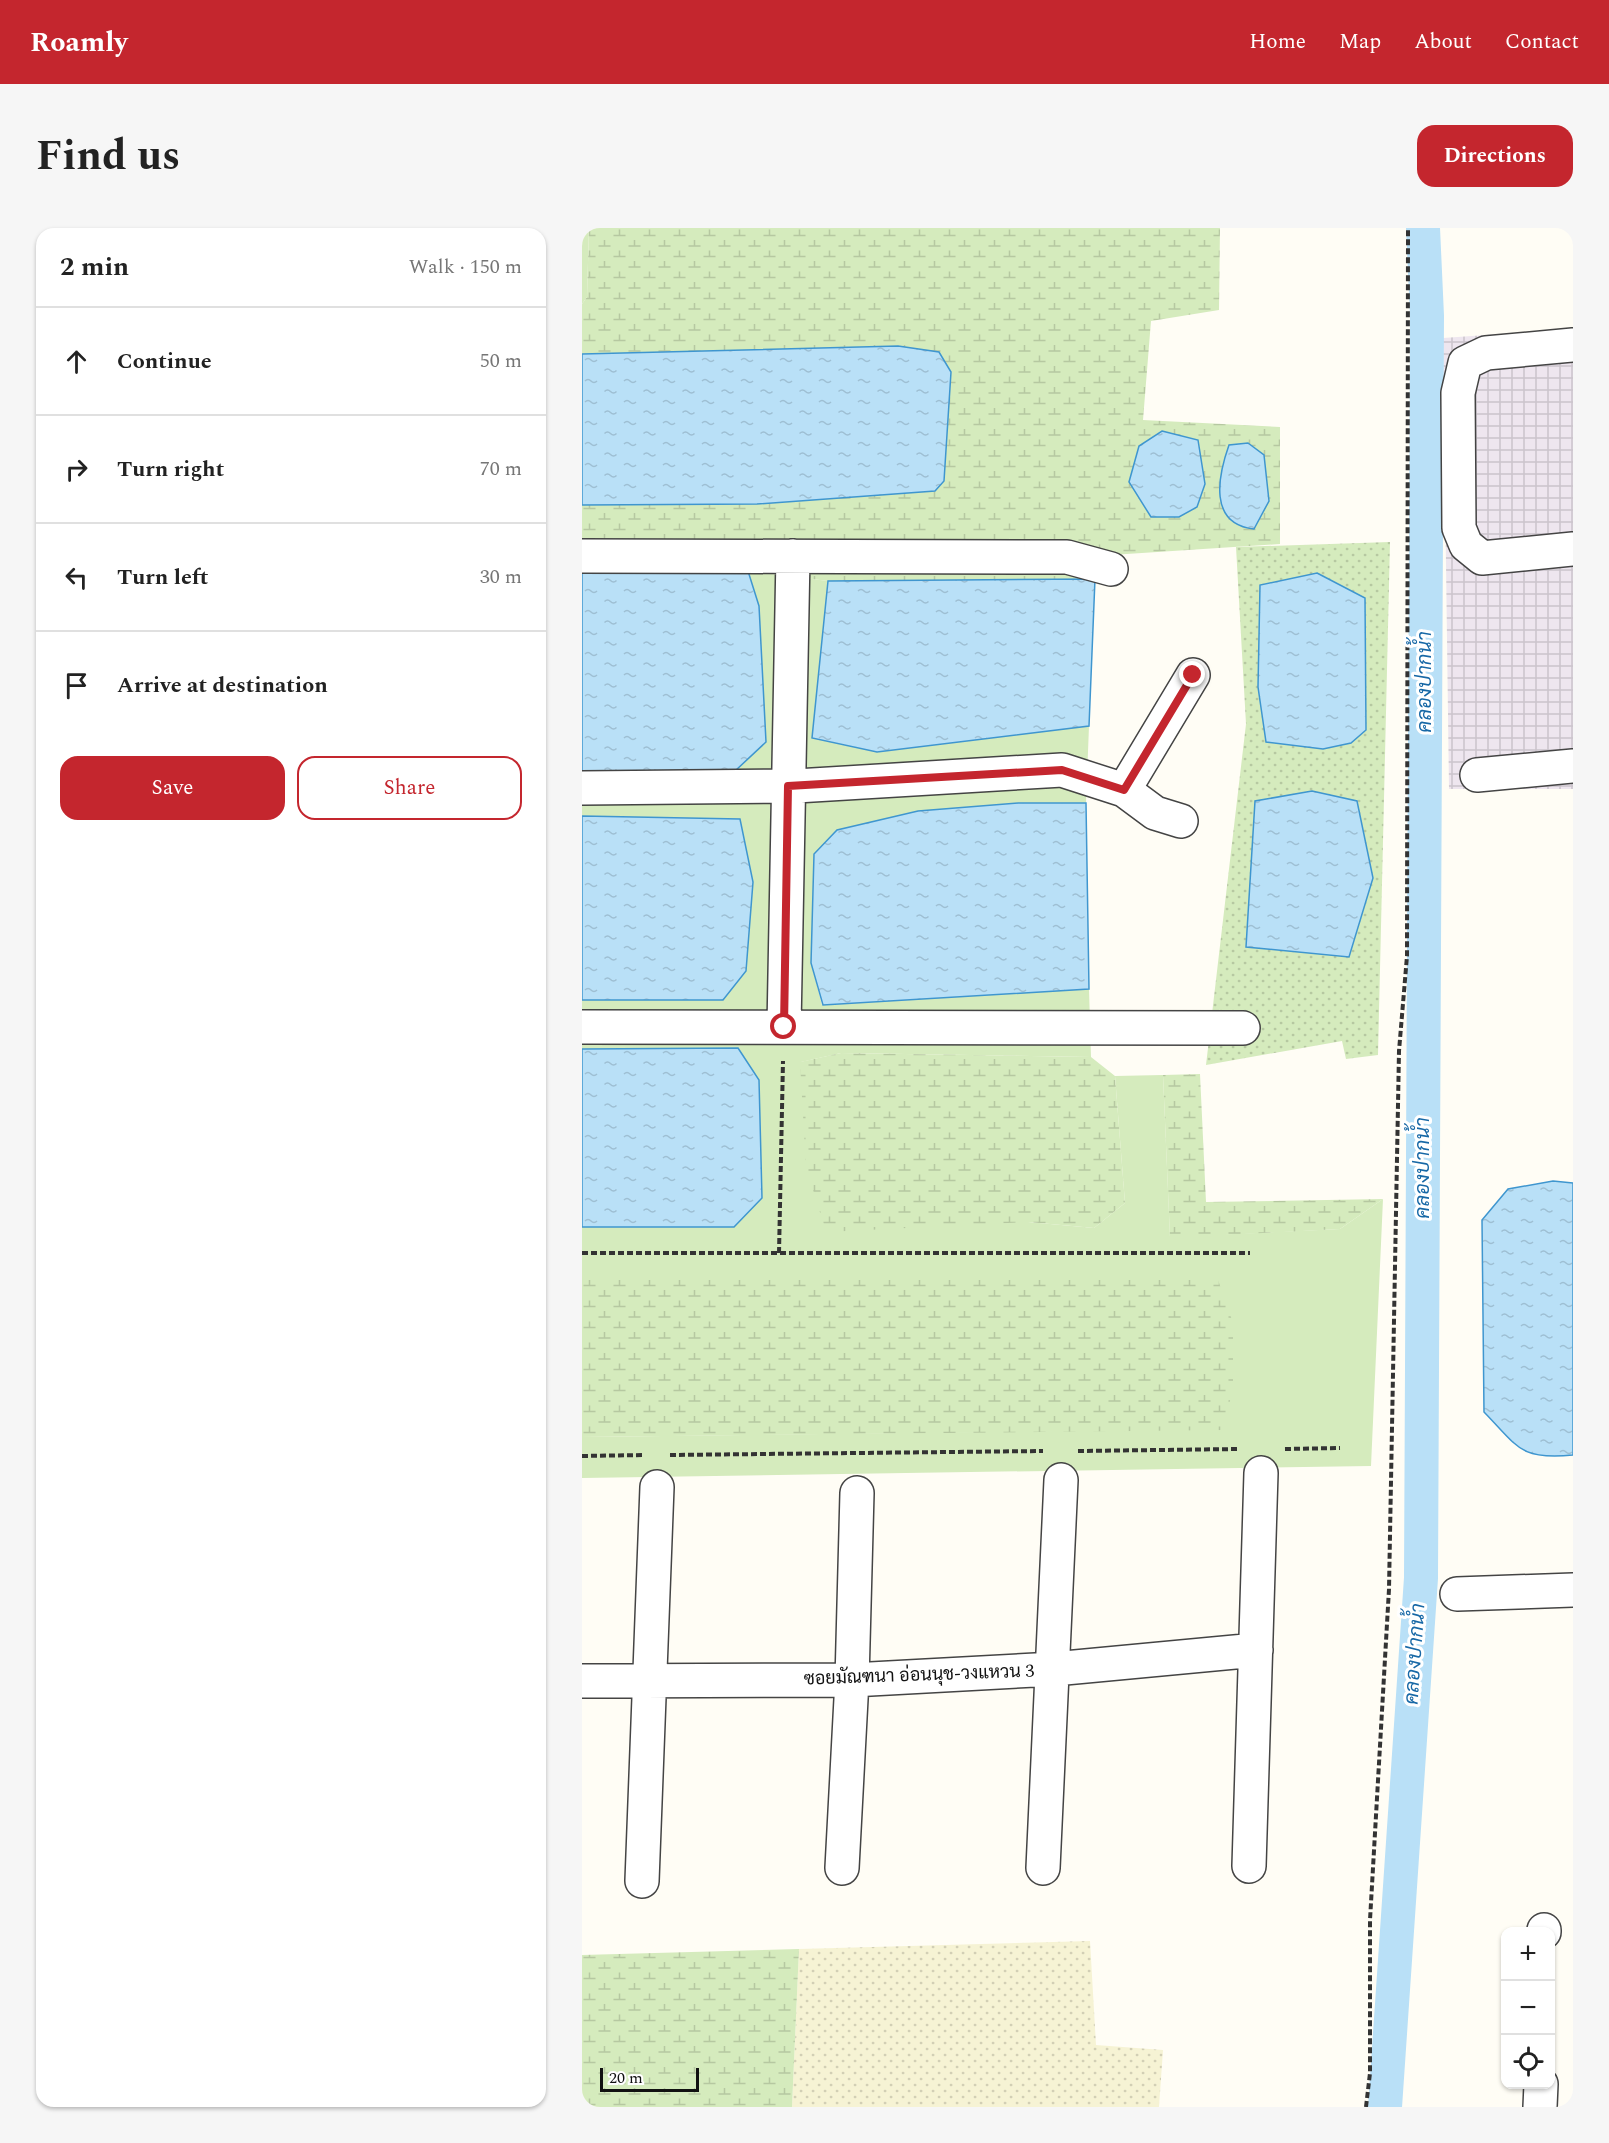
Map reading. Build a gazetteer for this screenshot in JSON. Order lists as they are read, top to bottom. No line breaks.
{"streets":{"street":["ซอยมัณฑนา อ่อนนุช-วงแหวน 3"]},"water":["คลองปากน้ำ"],"scale_bar":"20 m","page":{"header":"Roamly","nav":["Home","Map","About","Contact"],"title":"Find us","buttons":["Directions",["Save","Share"]],"heading":["2 min","Walk · 150 m"],"list":[["Continue","50 m"],["Turn right","70 m"],["Turn left","30 m"],"Arrive at destination"],"map_buttons":["+","−"],"scale":"20 m"}}
